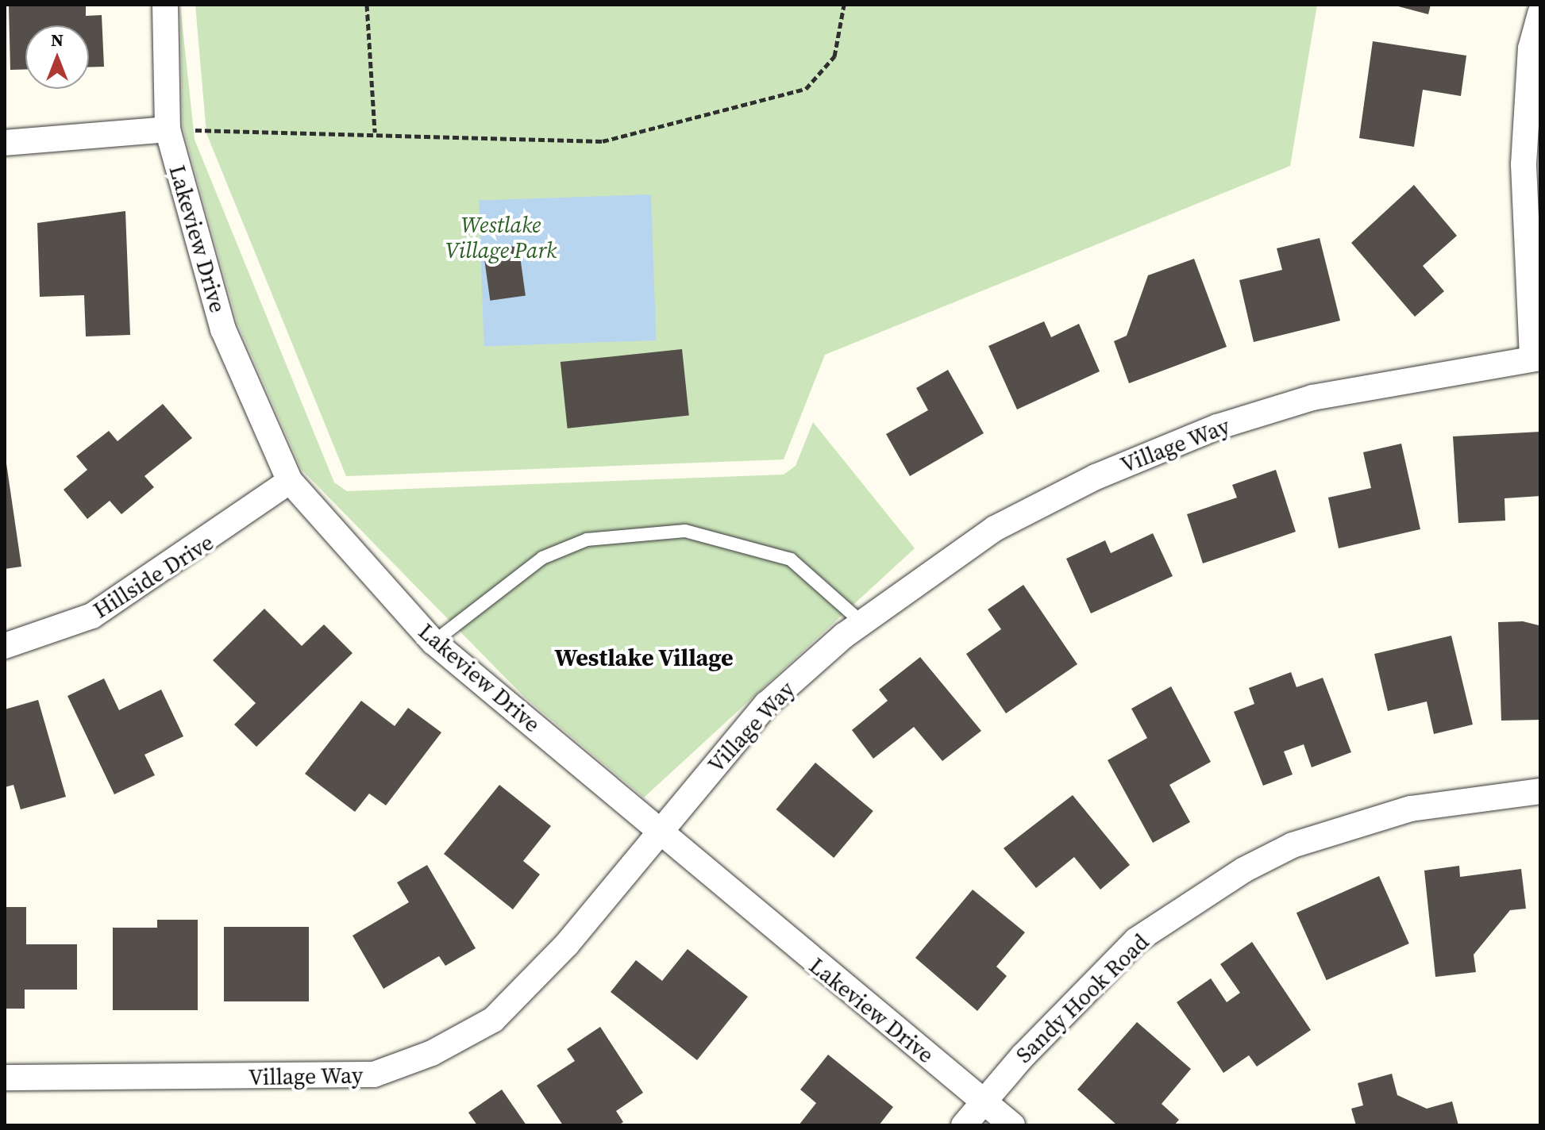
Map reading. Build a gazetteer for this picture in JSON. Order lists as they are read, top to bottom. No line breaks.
{"streets":{"street":["Lakeview Drive","Village Way","Hillside Drive","Sandy Hook Road"]},"crossings":[["Lakeview Drive","Village Way"],["Lakeview Drive","Hillside Drive"],["Lakeview Drive","Sandy Hook Road"]],"districts":["Westlake Village"],"parks":["Westlake Village Park"],"north":"top"}
